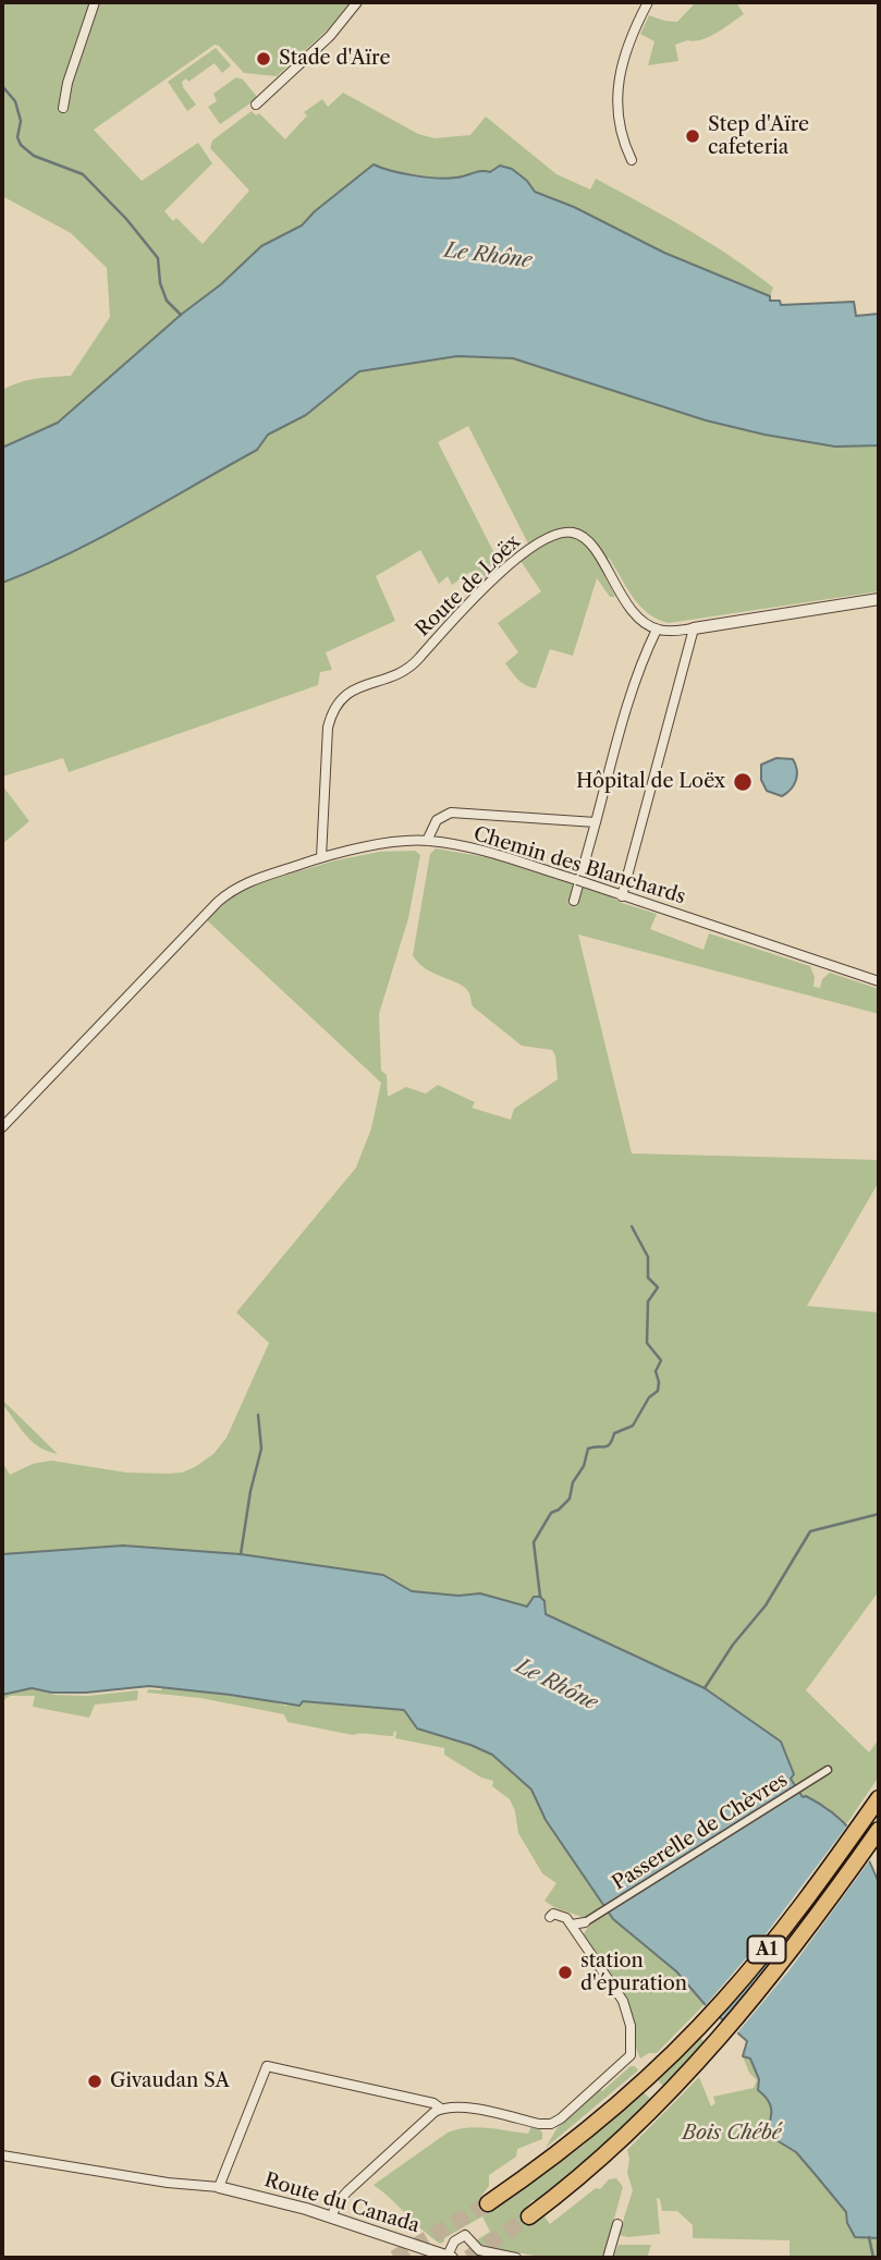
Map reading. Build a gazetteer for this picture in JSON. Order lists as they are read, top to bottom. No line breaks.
{"streets":{"highway":["A1"],"street":["Route de Loëx","Chemin des Blanchards","Passerelle de Chèvres","Route du Canada"]},"crossings":[["Route de Loëx","Chemin des Blanchards"]],"water":["Le Rhône"],"parks":["Bois Chébé"],"places":["Stade d'Aïre","Step d'Aïre cafeteria","Hôpital de Loëx","station d'épuration","Givaudan SA"]}
